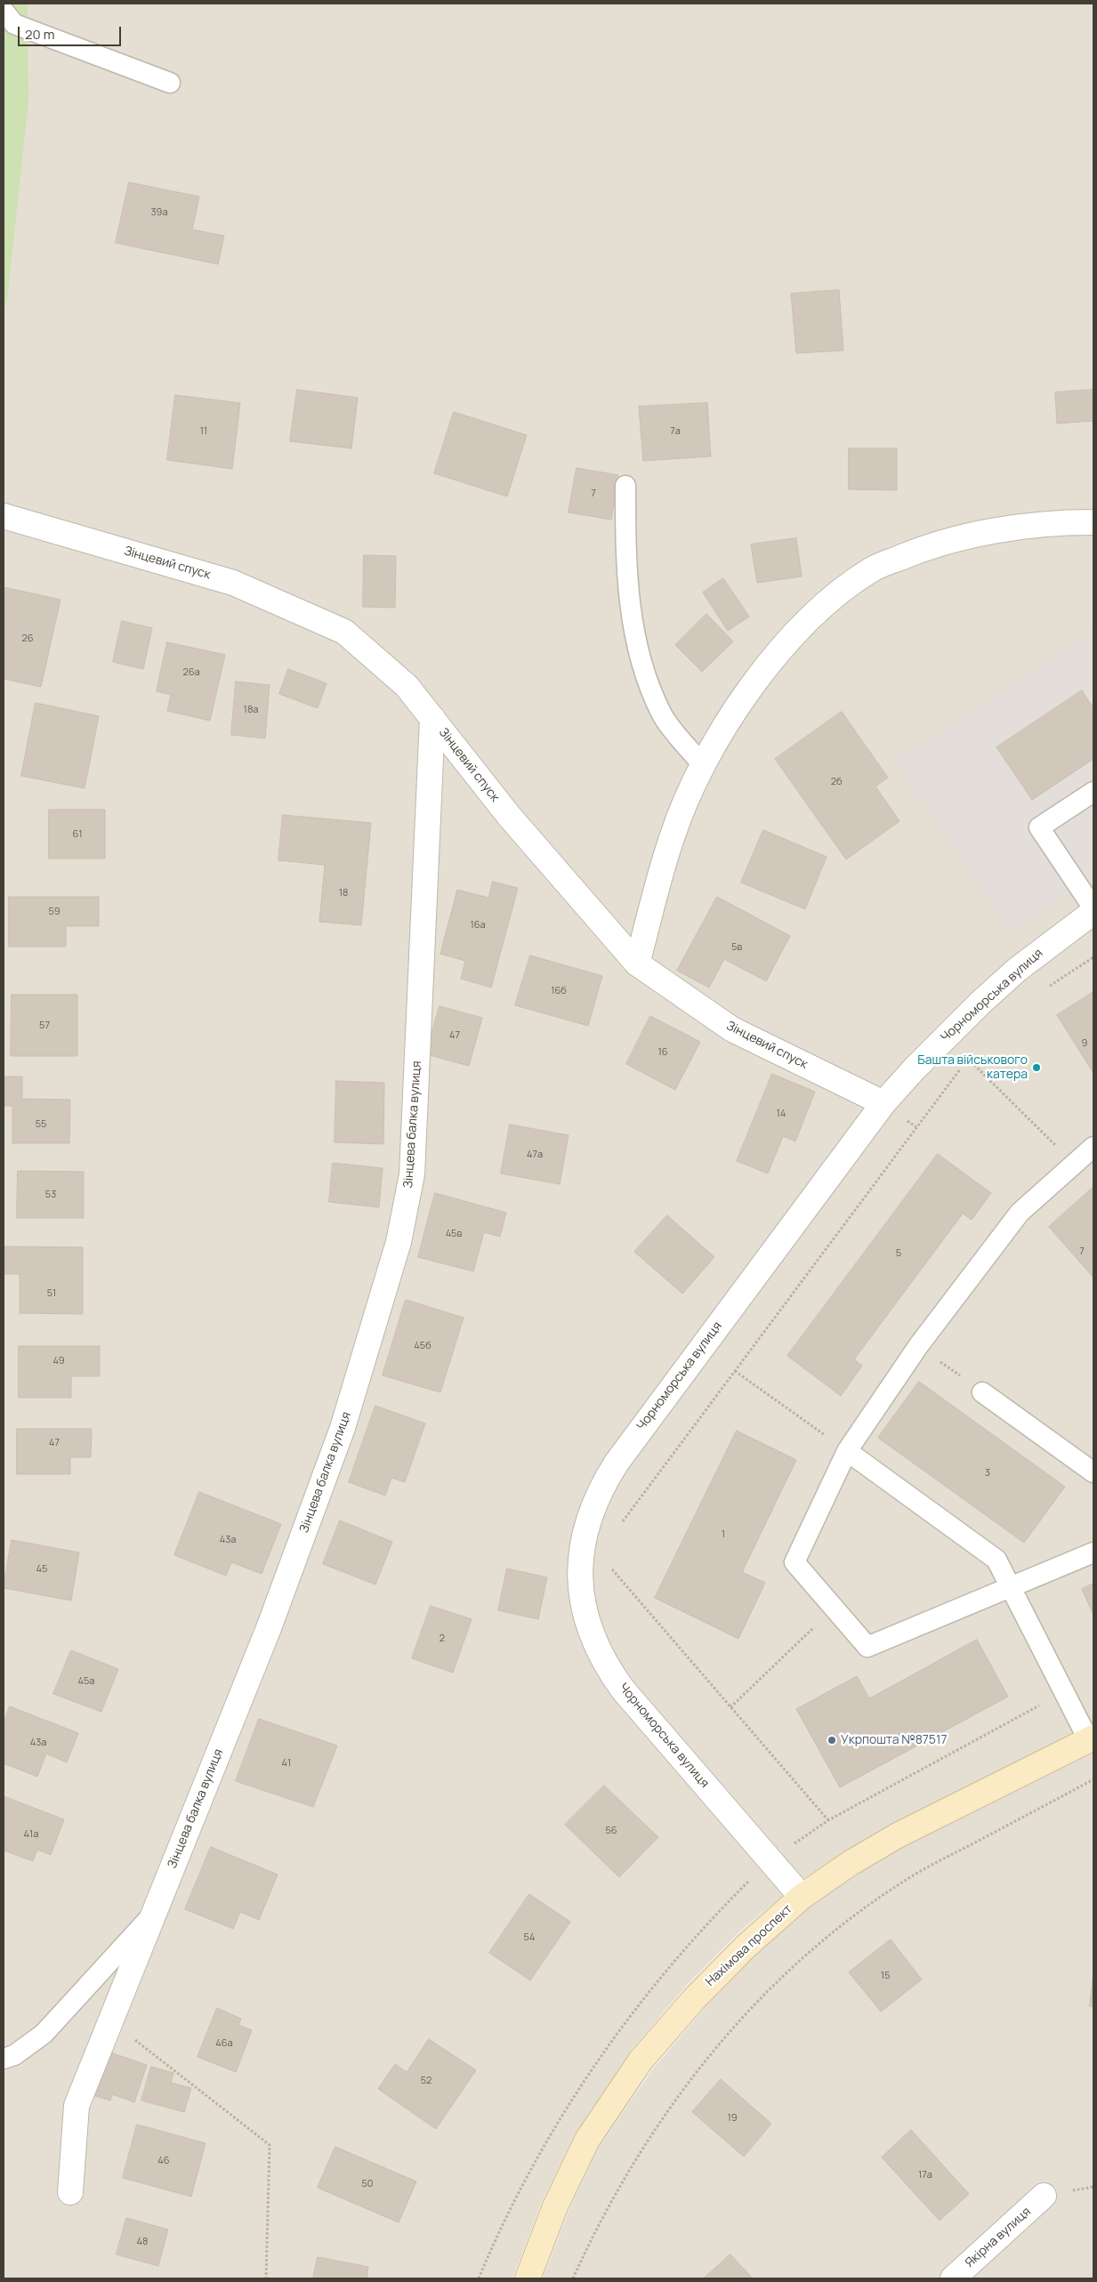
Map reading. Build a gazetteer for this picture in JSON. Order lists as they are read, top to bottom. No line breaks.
{"streets":{"main road":["Нахімова проспект"],"street":["Зінцевий спуск","Чорноморська вулиця","Зінцева балка вулиця","Якірна вулиця"]},"crossings":[["Зінцевий спуск","Чорноморська вулиця"],["Зінцевий спуск","Зінцева балка вулиця"],["Чорноморська вулиця","Нахімова проспект"]],"places":["Башта військового катера","Укрпошта №87517"],"house_numbers":["39а","11","7а","7","26","26а","18а","2б","61","18","59","16а","5в","16б","57","47","9","16","14","55","47а","53","45в","7","5","51","45б","49","47","3","1","43а","45","2","45а","43а","41","56","41а","54","15","46а","52","19","46","17а","50","48"],"scale_bar":"20 m"}
